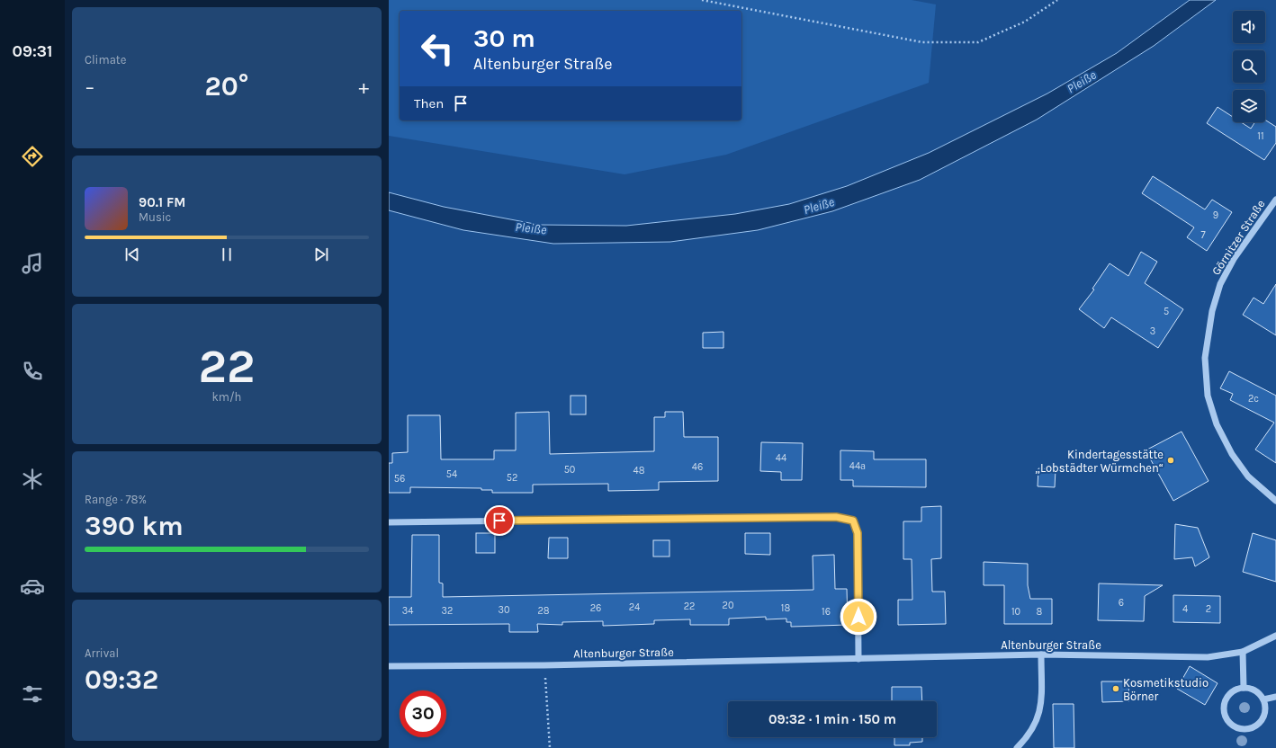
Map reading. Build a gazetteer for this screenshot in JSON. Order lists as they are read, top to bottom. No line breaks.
{"streets":{"street":["Görnitzer Straße","Altenburger Straße"]},"water":["Pleiße"],"places":["Kindertagesstätte „Lobstädter Würmchen“","Kosmetikstudio Börner"],"house_numbers":["11","9","7","5","3","2c","44","44a","46","50","48","54","52","56","6","20","22","24","26","18","4","2","30","34","32","28","16","10","8"],"page":{"tabs":"09:31","tile":["Climate",["22","km/h"],["Range · 78%","390 km"],["Arrival","09:32"]],"turn":["30 m","Altenburger Straße"],"heat":["−","20°","+"],"then":"Then","song":["90.1 FM","Music"],"limit":"30","trip":"09:32 · 1 min · 150 m"}}
